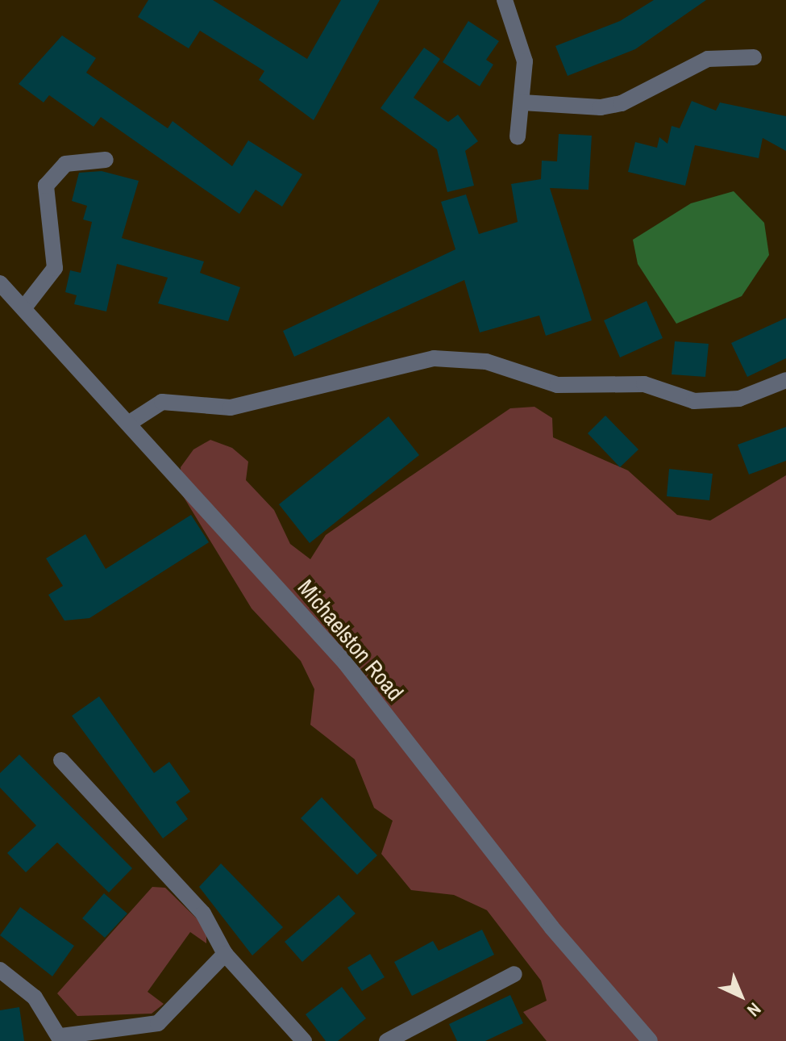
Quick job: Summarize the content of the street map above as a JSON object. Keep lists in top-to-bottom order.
{
  "streets": {
    "street": ["Michaelston Road"]
  },
  "north": "bottom right"
}
